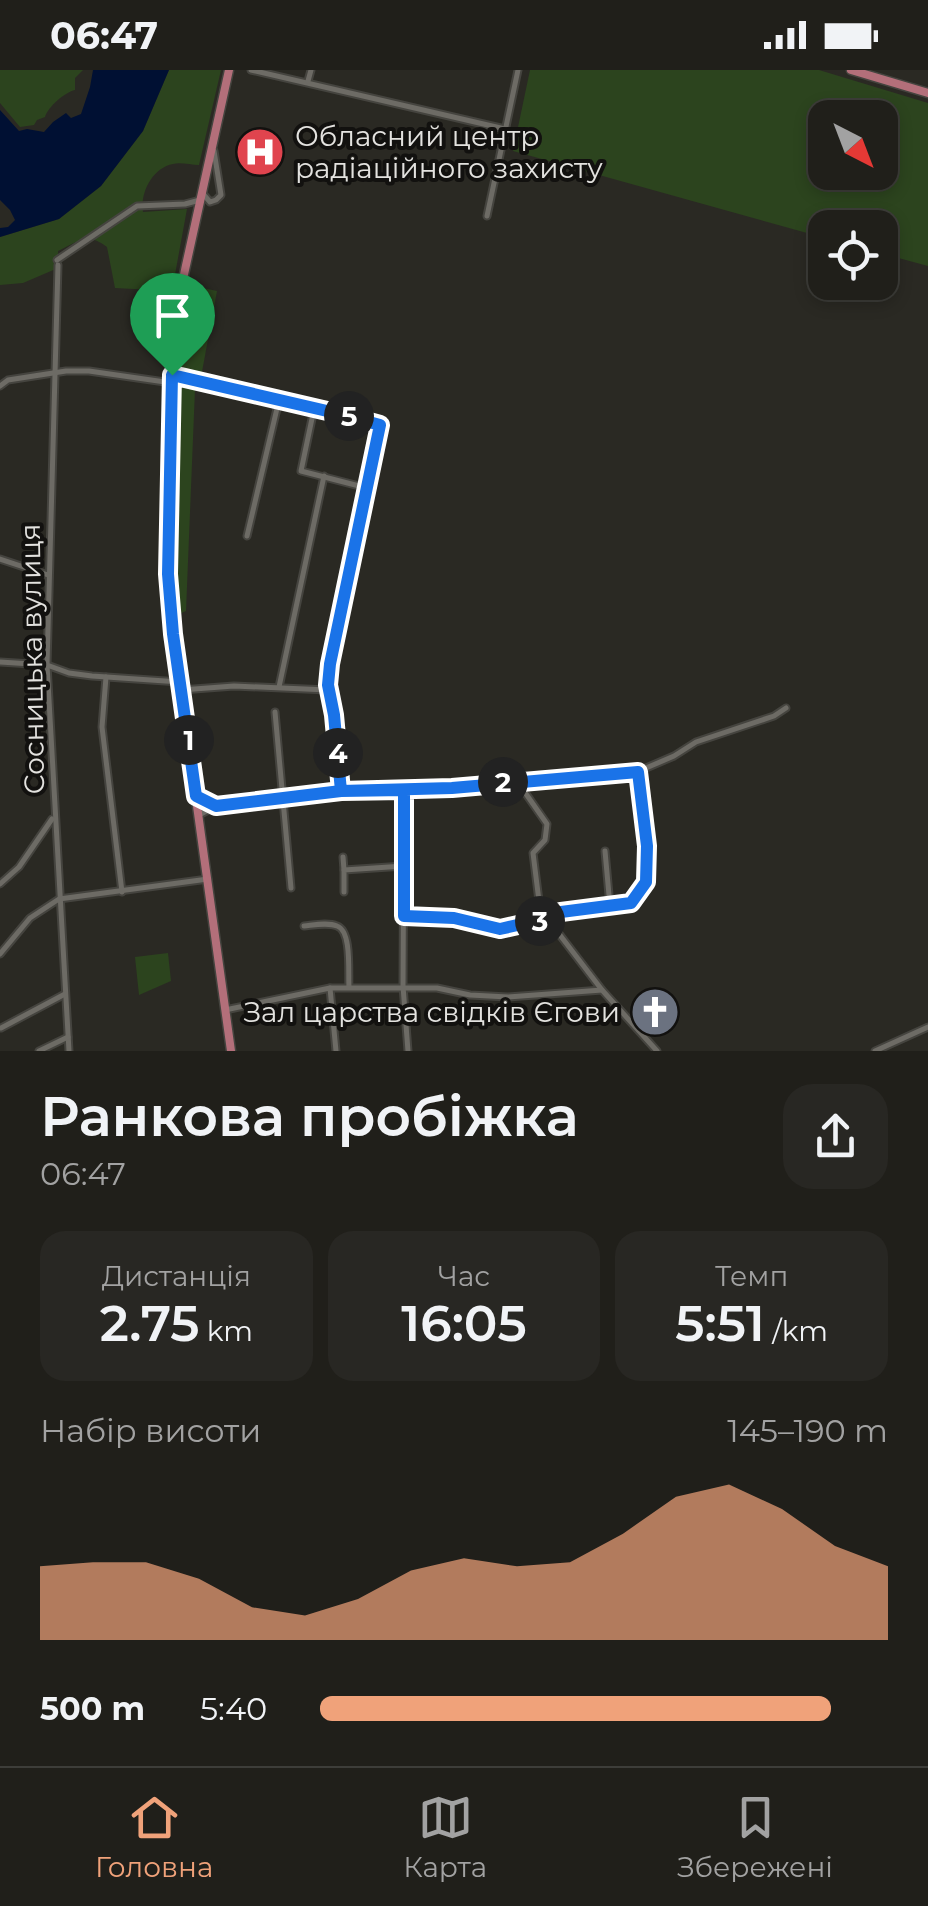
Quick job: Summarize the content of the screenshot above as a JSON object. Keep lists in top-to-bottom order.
{
  "streets": {
    "street": ["Сосницька вулиця"]
  },
  "places": {
    "hospital": ["Обласний центр радіаційного захисту"],
    "church": ["Зал царства свідків Єгови"]
  },
  "north": "bottom right",
  "page": {
    "status": "06:47",
    "pins": [
      "5",
      "1",
      "4",
      "2",
      "3"
    ],
    "heading": ["Ранкова пробіжка", "06:47"],
    "stats": [
      ["Дистанція", "2.75 km"],
      ["Час", "16:05"],
      ["Темп", "5:51 /km"]
    ],
    "chart": ["Набір висоти", "145–190 m"],
    "list": [
      {
        "name": "500 m",
        "note": "5:40"
      }
    ],
    "tabs": ["Головна", "Карта", "Збережені"]
  }
}
